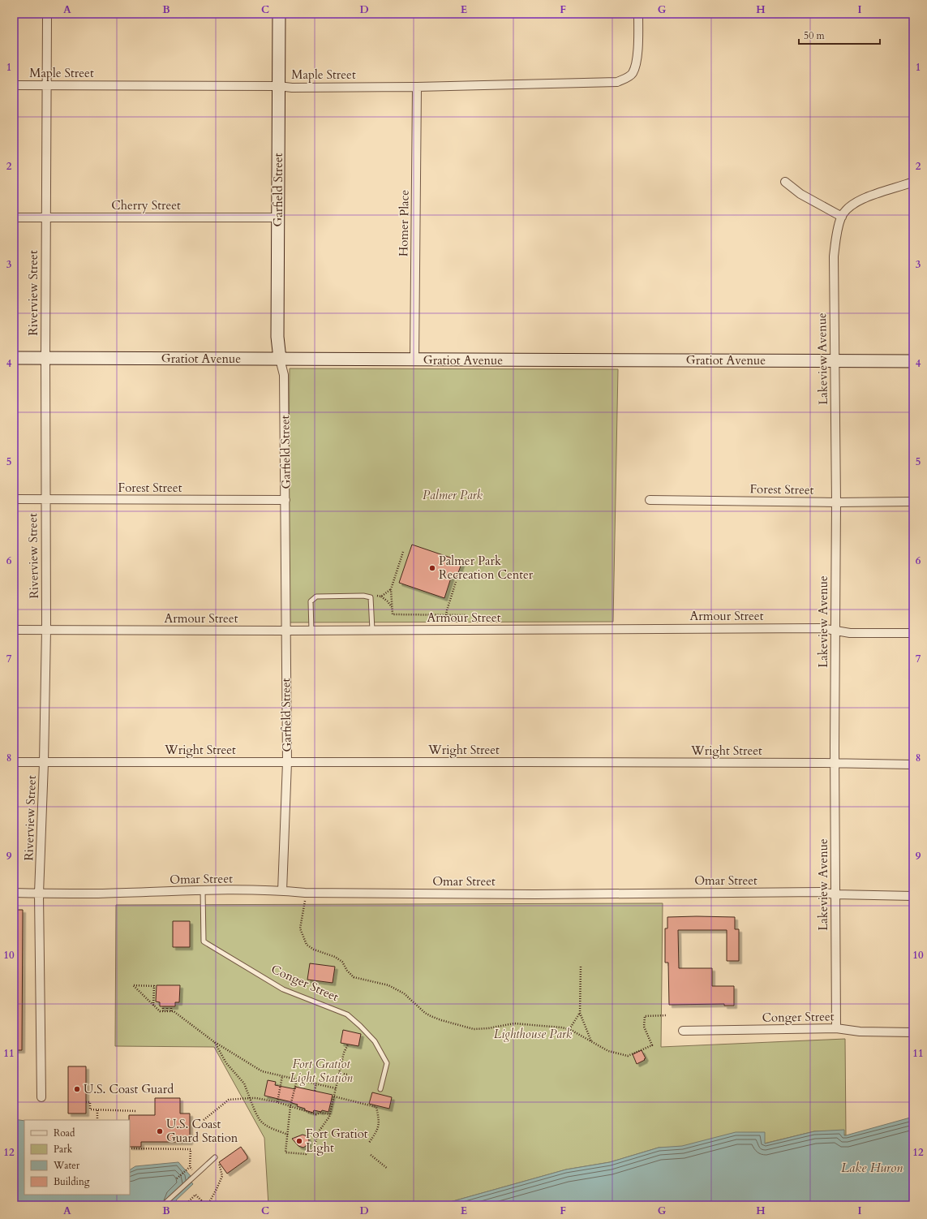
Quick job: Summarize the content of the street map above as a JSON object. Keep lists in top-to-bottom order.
{
  "streets": {
    "street": [
      "Maple Street",
      "Garfield Street",
      "Cherry Street",
      "Homer Place",
      "Riverview Street",
      "Gratiot Avenue",
      "Lakeview Avenue",
      "Forest Street",
      "Armour Street",
      "Wright Street",
      "Omar Street",
      "Conger Street"
    ]
  },
  "crossings": [
    ["Maple Street", "Garfield Street"],
    ["Maple Street", "Homer Place"],
    ["Maple Street", "Riverview Street"],
    ["Garfield Street", "Cherry Street"],
    ["Garfield Street", "Gratiot Avenue"],
    ["Garfield Street", "Forest Street"],
    ["Garfield Street", "Armour Street"],
    ["Garfield Street", "Wright Street"],
    ["Garfield Street", "Omar Street"],
    ["Cherry Street", "Riverview Street"],
    ["Homer Place", "Gratiot Avenue"],
    ["Riverview Street", "Gratiot Avenue"],
    ["Riverview Street", "Forest Street"],
    ["Riverview Street", "Armour Street"],
    ["Riverview Street", "Wright Street"],
    ["Riverview Street", "Omar Street"],
    ["Gratiot Avenue", "Lakeview Avenue"],
    ["Lakeview Avenue", "Forest Street"],
    ["Lakeview Avenue", "Armour Street"],
    ["Lakeview Avenue", "Wright Street"],
    ["Lakeview Avenue", "Omar Street"],
    ["Lakeview Avenue", "Conger Street"],
    ["Omar Street", "Conger Street"]
  ],
  "water": ["Lake Huron"],
  "parks": ["Palmer Park", "Lighthouse Park", "Fort Gratiot Light Station"],
  "places": [
    "Palmer Park Recreation Center",
    "U.S. Coast Guard",
    "U.S. Coast Guard Station",
    "Fort Gratiot Light"
  ],
  "legend": [
    "Road",
    "Park",
    "Water",
    "Building"
  ],
  "scale_bar": "50 m",
  "grid": {
    "columns": [
      "A",
      "B",
      "C",
      "D",
      "E",
      "F",
      "G",
      "H",
      "I"
    ],
    "rows": [
      "1",
      "2",
      "3",
      "4",
      "5",
      "6",
      "7",
      "8",
      "9",
      "10",
      "11",
      "12"
    ]
  }
}
